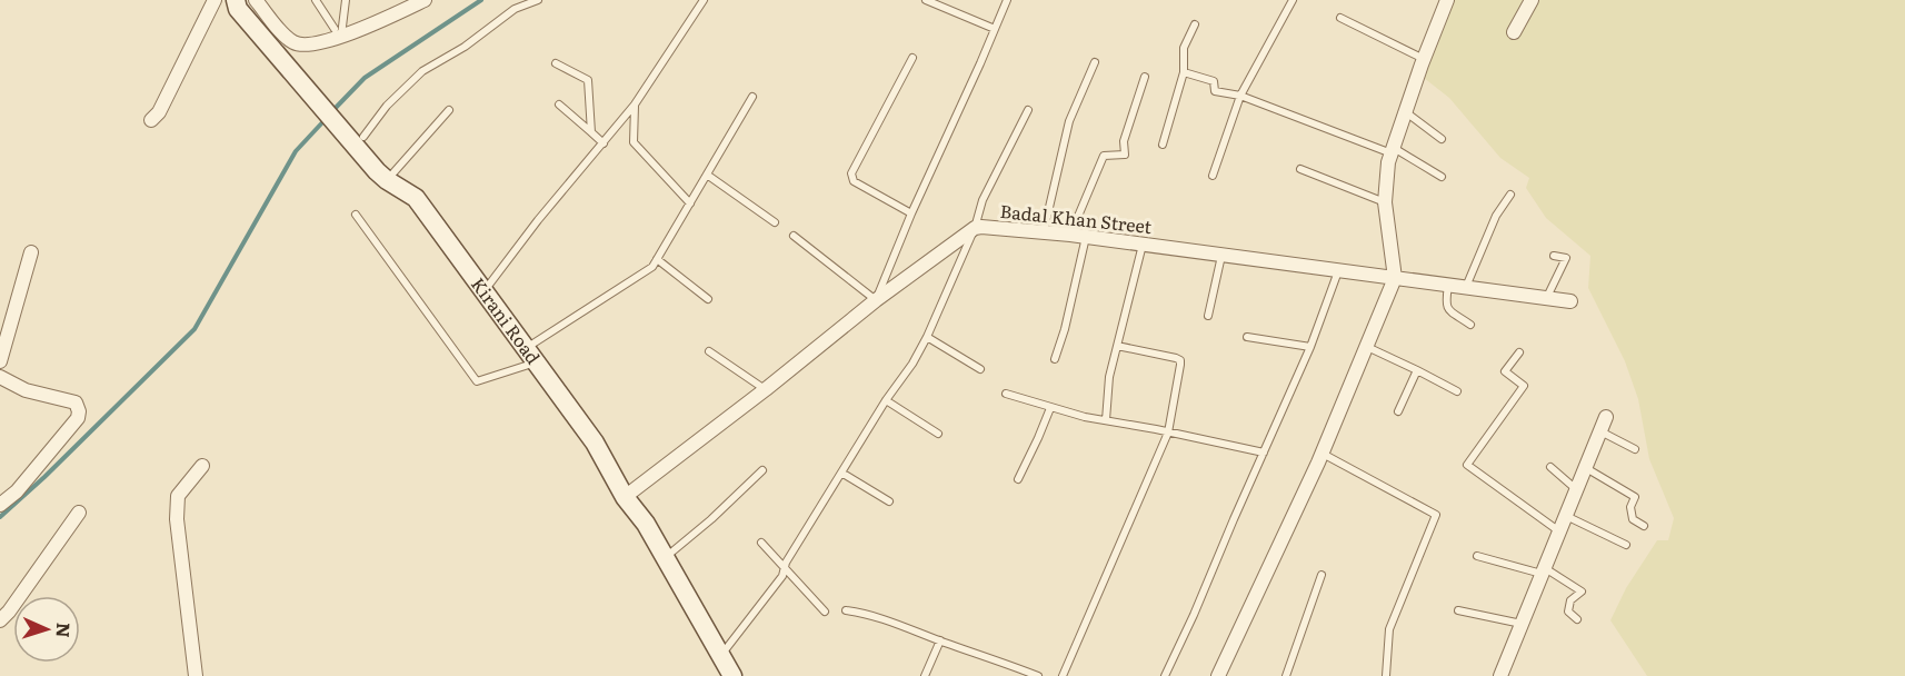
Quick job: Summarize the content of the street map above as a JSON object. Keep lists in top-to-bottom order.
{
  "streets": {
    "main road": ["Kirani Road"],
    "street": ["Badal Khan Street"]
  },
  "crossings": [
    ["Badal Khan Street", "Kirani Road"]
  ],
  "north": "right"
}
